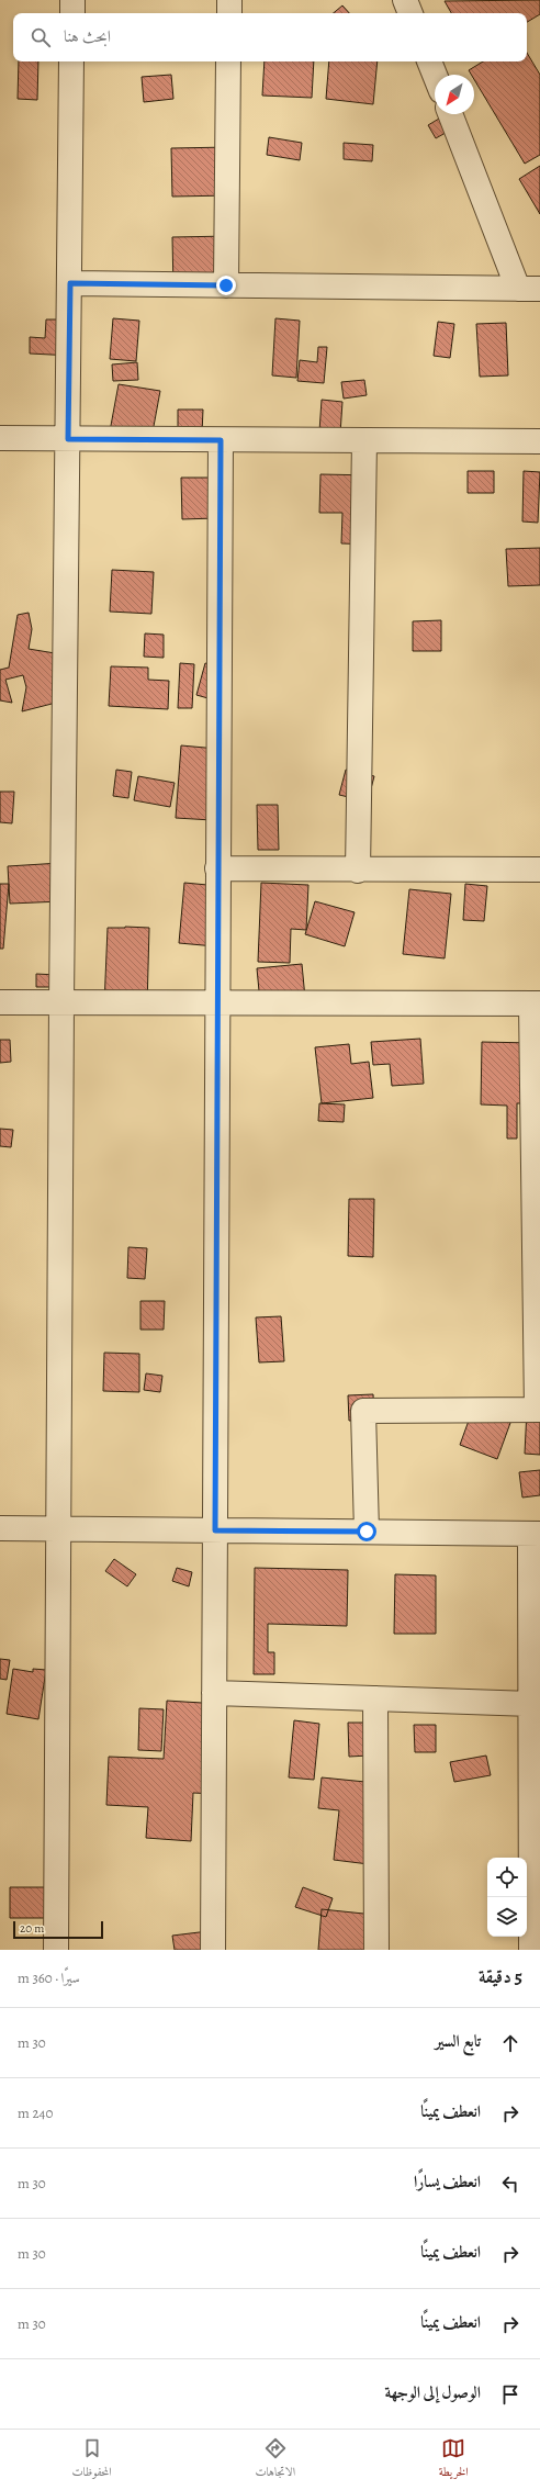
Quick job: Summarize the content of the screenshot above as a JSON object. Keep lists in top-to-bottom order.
{
  "scale_bar": "20 m",
  "north": "bottom left",
  "page": {
    "search": "ابحث هنا",
    "scale": "20 m",
    "heading": ["5 دقيقة", "سيرًا · 360 m"],
    "list": [
      ["تابع السير", "30 m"],
      ["انعطف يمينًا", "240 m"],
      ["انعطف يسارًا", "30 m"],
      ["انعطف يمينًا", "30 m"],
      ["انعطف يمينًا", "30 m"],
      "الوصول إلى الوجهة"
    ],
    "nav": ["الخريطة", "الاتجاهات", "المحفوظات"]
  }
}
